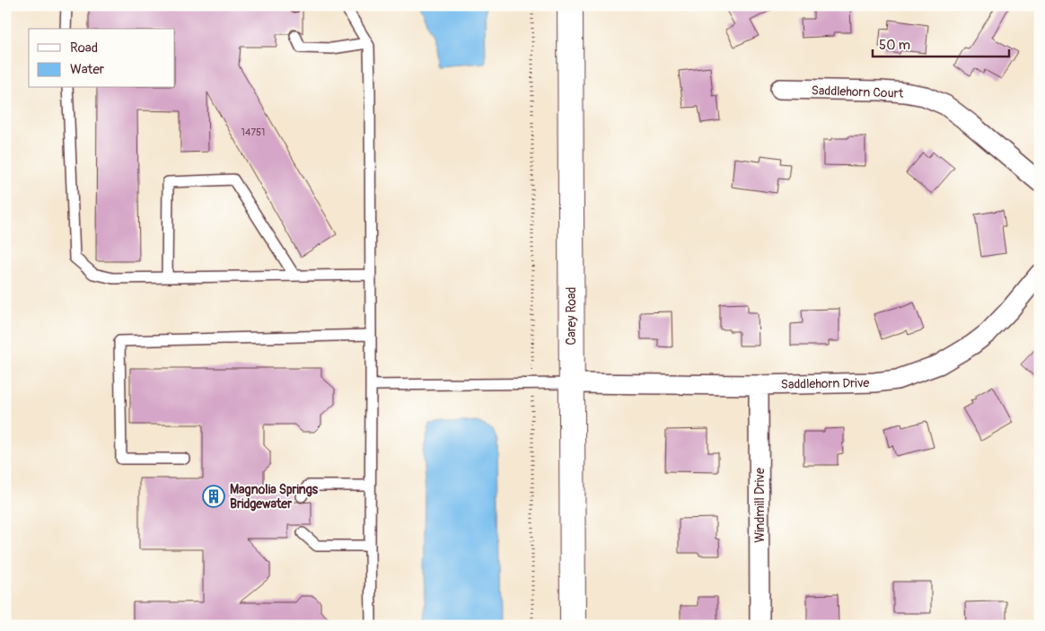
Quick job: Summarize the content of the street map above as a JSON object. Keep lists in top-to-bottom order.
{
  "streets": {
    "street": [
      "Saddlehorn Court",
      "Carey Road",
      "Saddlehorn Drive",
      "Windmill Drive"
    ]
  },
  "crossings": [
    ["Carey Road", "Saddlehorn Drive"],
    ["Saddlehorn Drive", "Windmill Drive"]
  ],
  "places": {
    "building": ["Magnolia Springs Bridgewater"]
  },
  "house_numbers": ["14751"],
  "legend": ["Road", "Water"],
  "scale_bar": "50 m"
}
